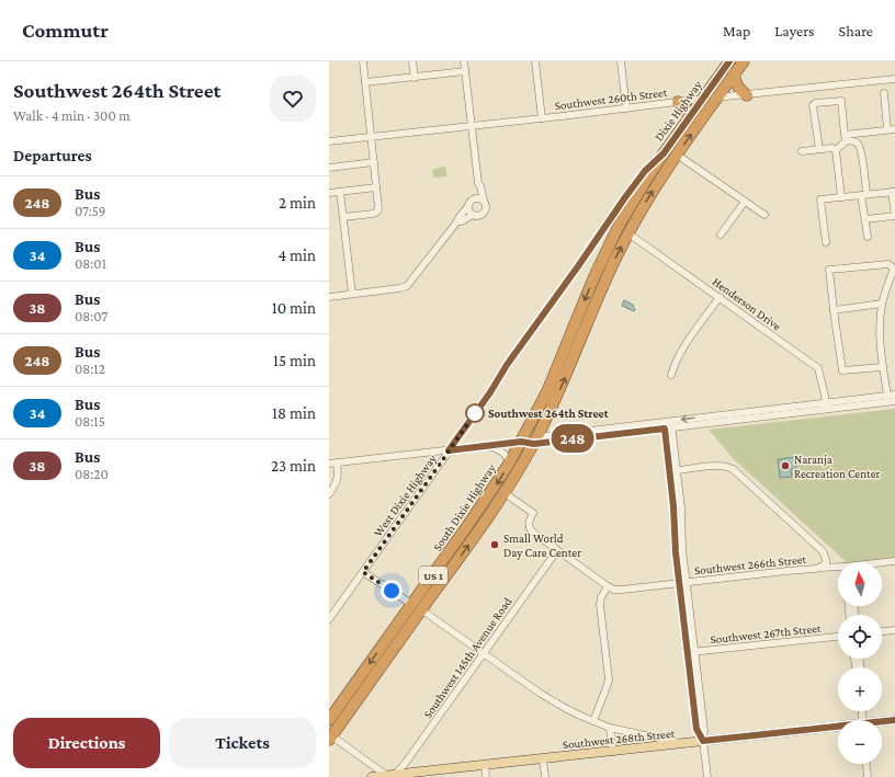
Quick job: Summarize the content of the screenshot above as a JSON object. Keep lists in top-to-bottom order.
{
  "streets": {
    "highway": ["Dixie Highway", "South Dixie Highway", "US 1"],
    "main road": ["Southwest 268th Street"],
    "street": [
      "Southwest 260th Street",
      "Henderson Drive",
      "West Dixie Highway",
      "Southwest 266th Street",
      "Southwest 267th Street",
      "Southwest 145th Avenue Road"
    ]
  },
  "crossings": [
    ["Southwest 260th Street", "Dixie Highway"],
    ["Dixie Highway", "Henderson Drive"],
    ["Dixie Highway", "West Dixie Highway"],
    ["Dixie Highway", "South Dixie Highway"],
    ["Henderson Drive", "South Dixie Highway"],
    ["West Dixie Highway", "South Dixie Highway"],
    ["South Dixie Highway", "Southwest 266th Street"],
    ["Southwest 266th Street", "Southwest 145th Avenue Road"],
    ["Southwest 145th Avenue Road", "Southwest 268th Street"]
  ],
  "places": ["Southwest 264th Street", "Naranja Recreation Center", "Small World Day Care Center"],
  "lines": ["bus line 248"],
  "north": "top",
  "page": {
    "header": "Commutr",
    "nav": ["Map", "Layers", "Share"],
    "heading": [
      ["Southwest 264th Street", "Walk · 4 min · 300 m"],
      "Departures"
    ],
    "on_map": "248",
    "list": [
      {
        "mark": "248",
        "name": "Bus",
        "note": "07:59",
        "value": "2 min"
      },
      {
        "mark": "34",
        "name": "Bus",
        "note": "08:01",
        "value": "4 min"
      },
      {
        "mark": "38",
        "name": "Bus",
        "note": "08:07",
        "value": "10 min"
      },
      {
        "mark": "248",
        "name": "Bus",
        "note": "08:12",
        "value": "15 min"
      },
      {
        "mark": "34",
        "name": "Bus",
        "note": "08:15",
        "value": "18 min"
      },
      {
        "mark": "38",
        "name": "Bus",
        "note": "08:20",
        "value": "23 min"
      }
    ],
    "map_buttons": ["+", "−"],
    "buttons": ["Directions", "Tickets"]
  }
}
